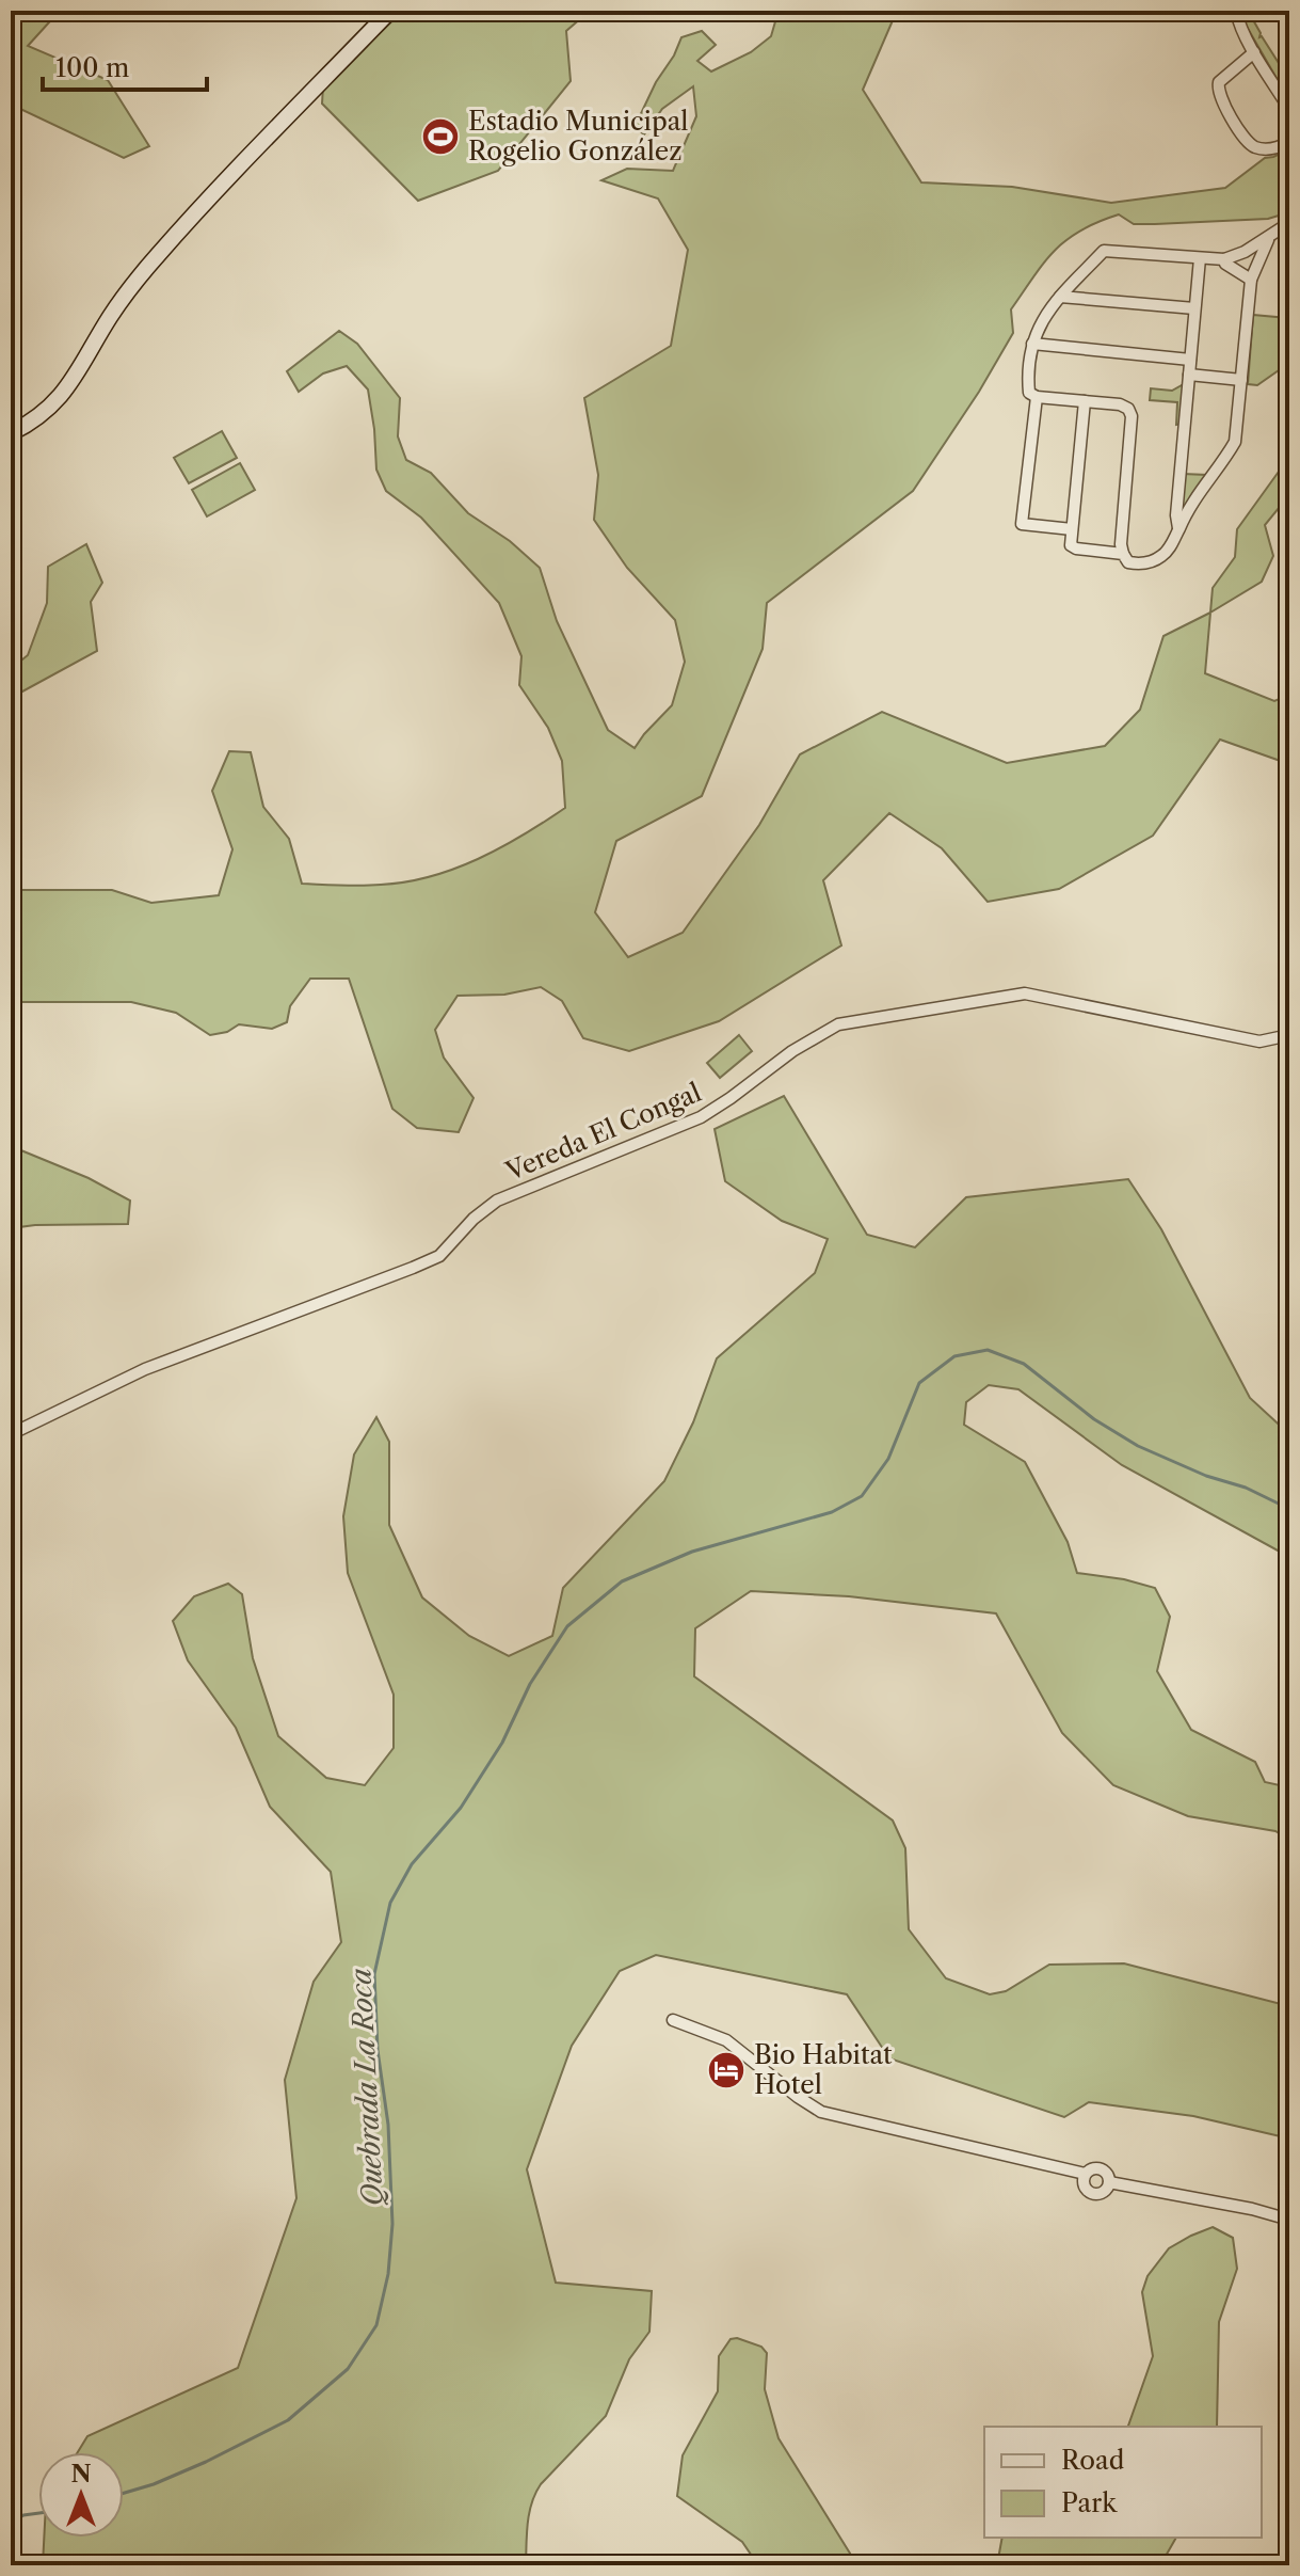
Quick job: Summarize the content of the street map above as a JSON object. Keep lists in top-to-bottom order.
{
  "streets": {
    "street": ["Vereda El Congal"]
  },
  "water": ["Quebrada La Roca"],
  "places": {
    "sports": ["Estadio Municipal Rogelio González"],
    "hotel": ["Bio Habitat Hotel"]
  },
  "legend": ["Road", "Park"],
  "scale_bar": "100 m",
  "north": "top"
}
